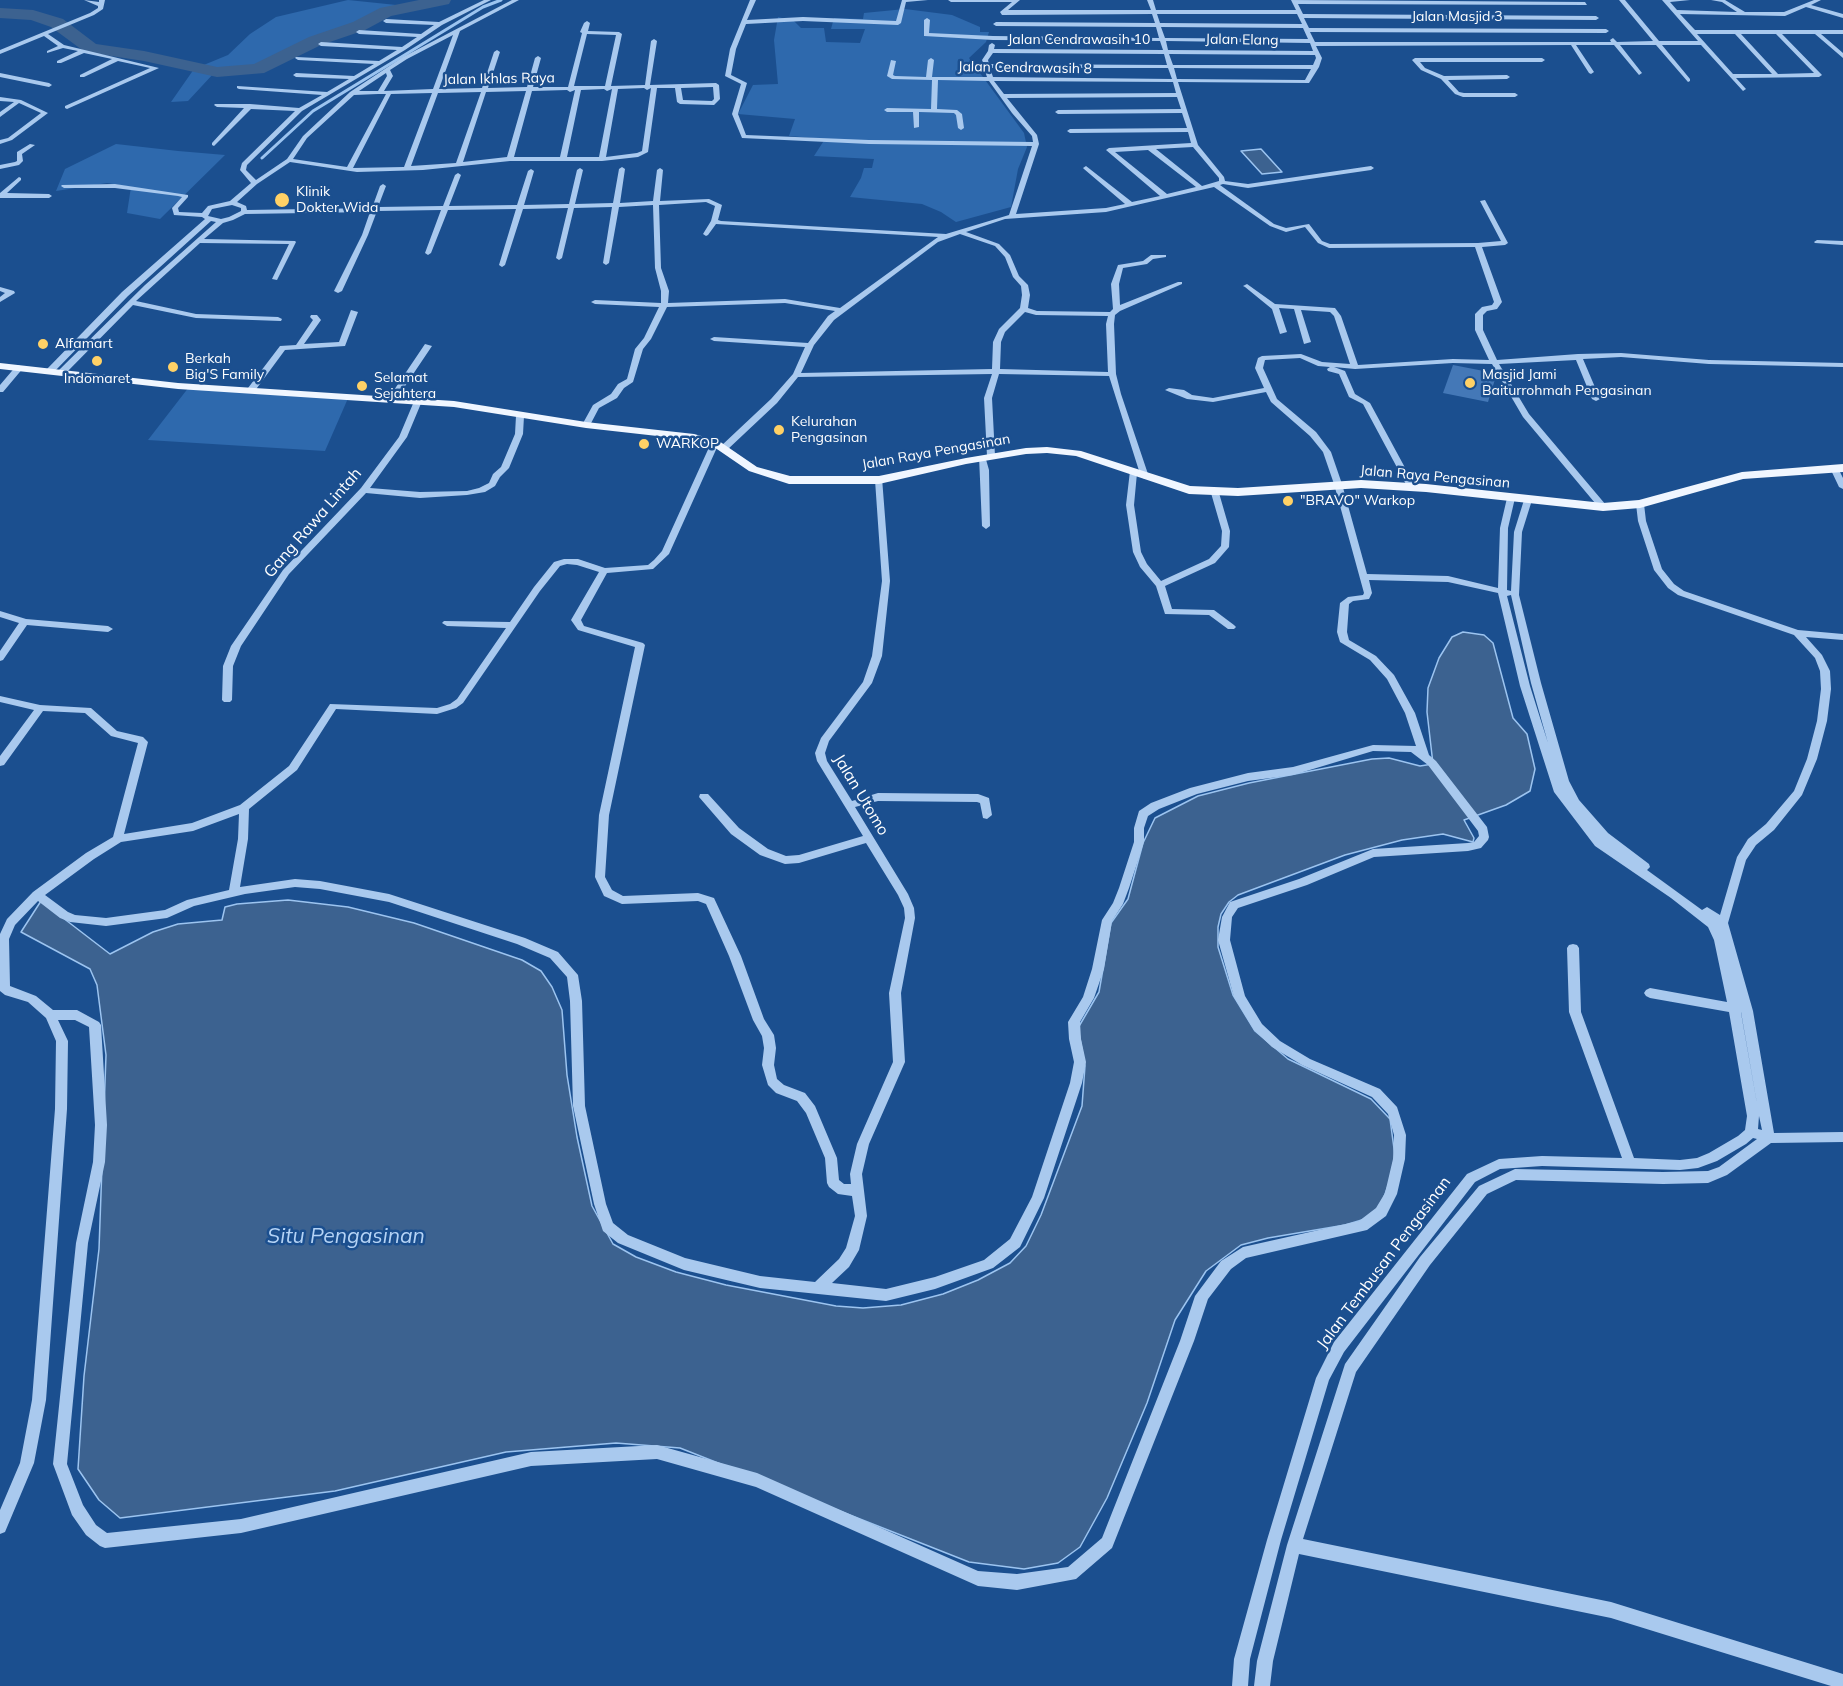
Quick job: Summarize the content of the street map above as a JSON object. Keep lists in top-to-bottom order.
{
  "streets": {
    "main road": ["Jalan Raya Pengasinan"],
    "street": [
      "Jalan Masjid 3",
      "Jalan Cendrawasih 10",
      "Jalan Elang",
      "Jalan Cendrawasih 8",
      "Jalan Ikhlas Raya",
      "Gang Rawa Lintah",
      "Jalan Utomo",
      "Jalan Tembusan Pengasinan"
    ]
  },
  "crossings": [
    ["Jalan Cendrawasih 10", "Jalan Elang"],
    ["Jalan Raya Pengasinan", "Gang Rawa Lintah"],
    ["Jalan Raya Pengasinan", "Jalan Utomo"]
  ],
  "water": ["Situ Pengasinan"],
  "places": [
    "Klinik Dokter Wida",
    "Alfamart",
    "Indomaret",
    "Berkah Big'S Family",
    "Masjid Jami Baiturrohmah Pengasinan",
    "Selamat Sejahtera",
    "Kelurahan Pengasinan",
    "WARKOP",
    "\"BRAVO\" Warkop"
  ]
}
